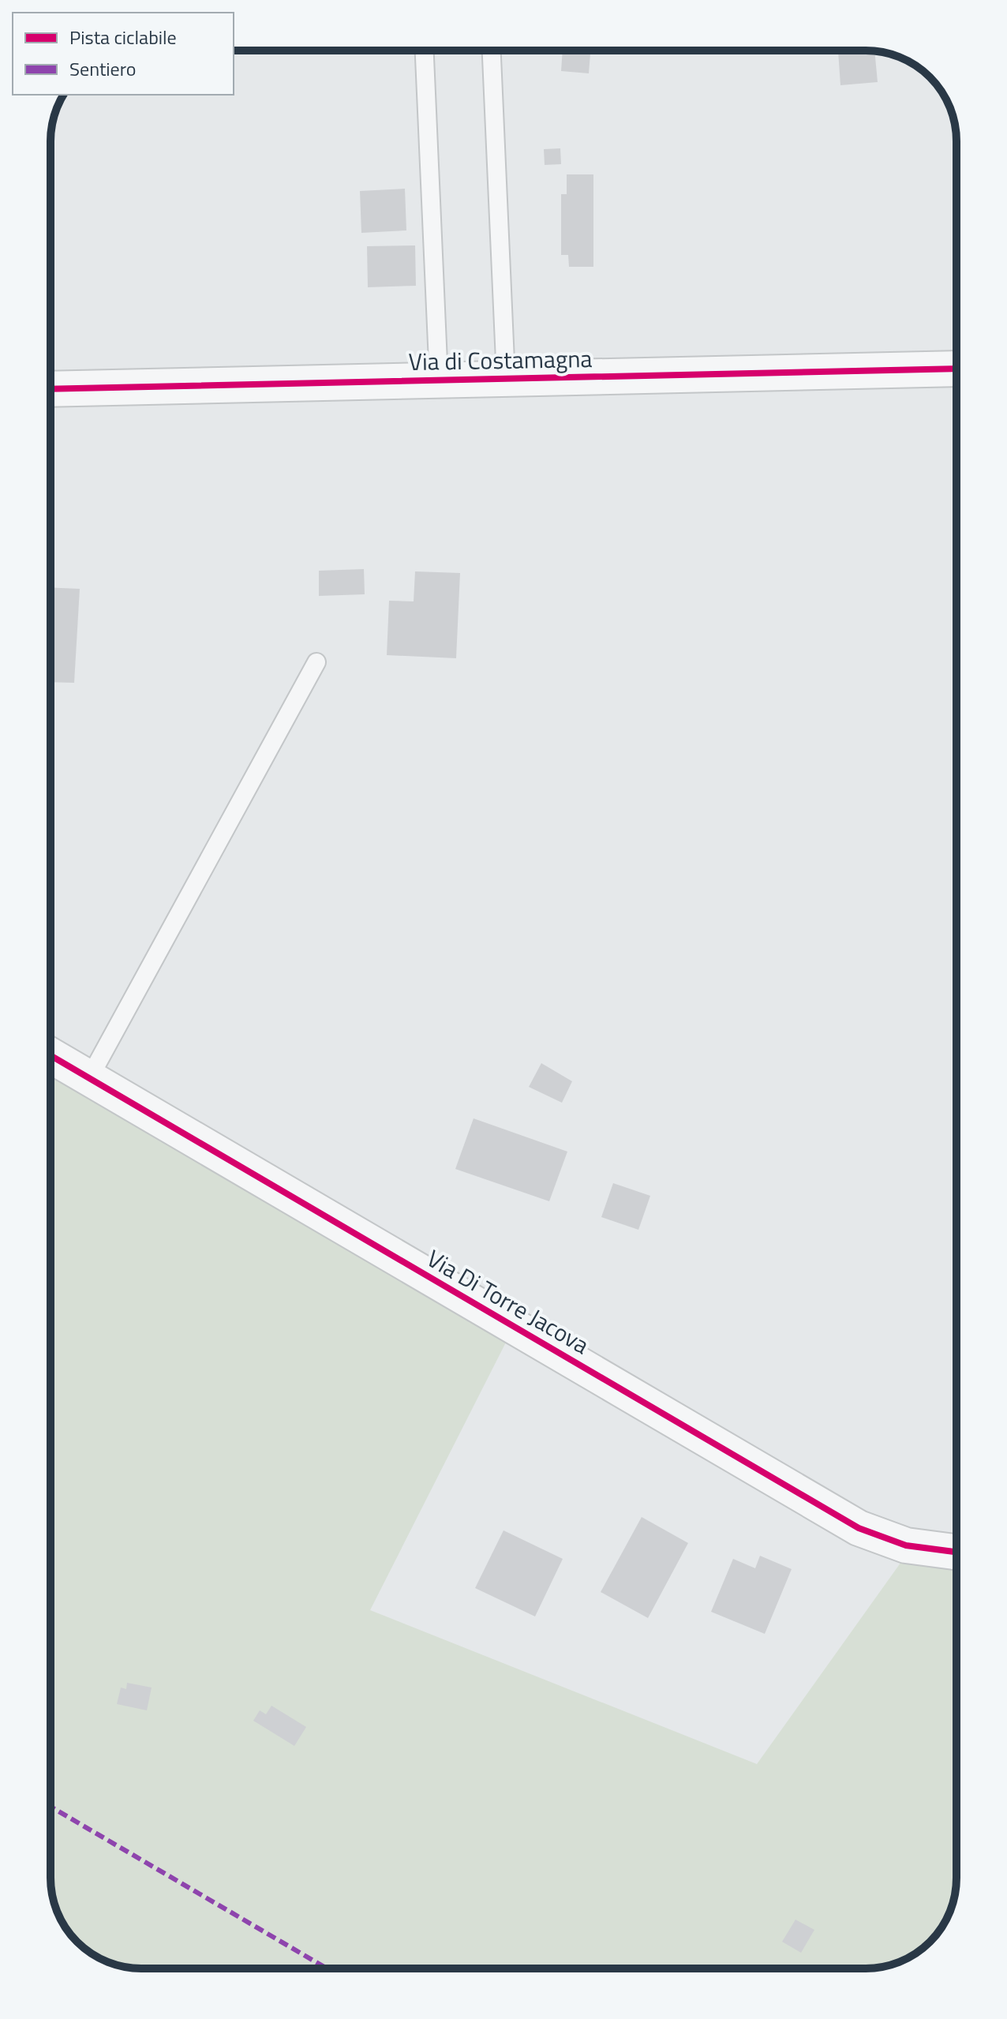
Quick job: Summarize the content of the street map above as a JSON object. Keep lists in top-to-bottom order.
{
  "streets": {
    "street": ["Via di Costamagna", "Via Di Torre Jacova"]
  },
  "legend": ["Pista ciclabile", "Sentiero"]
}
